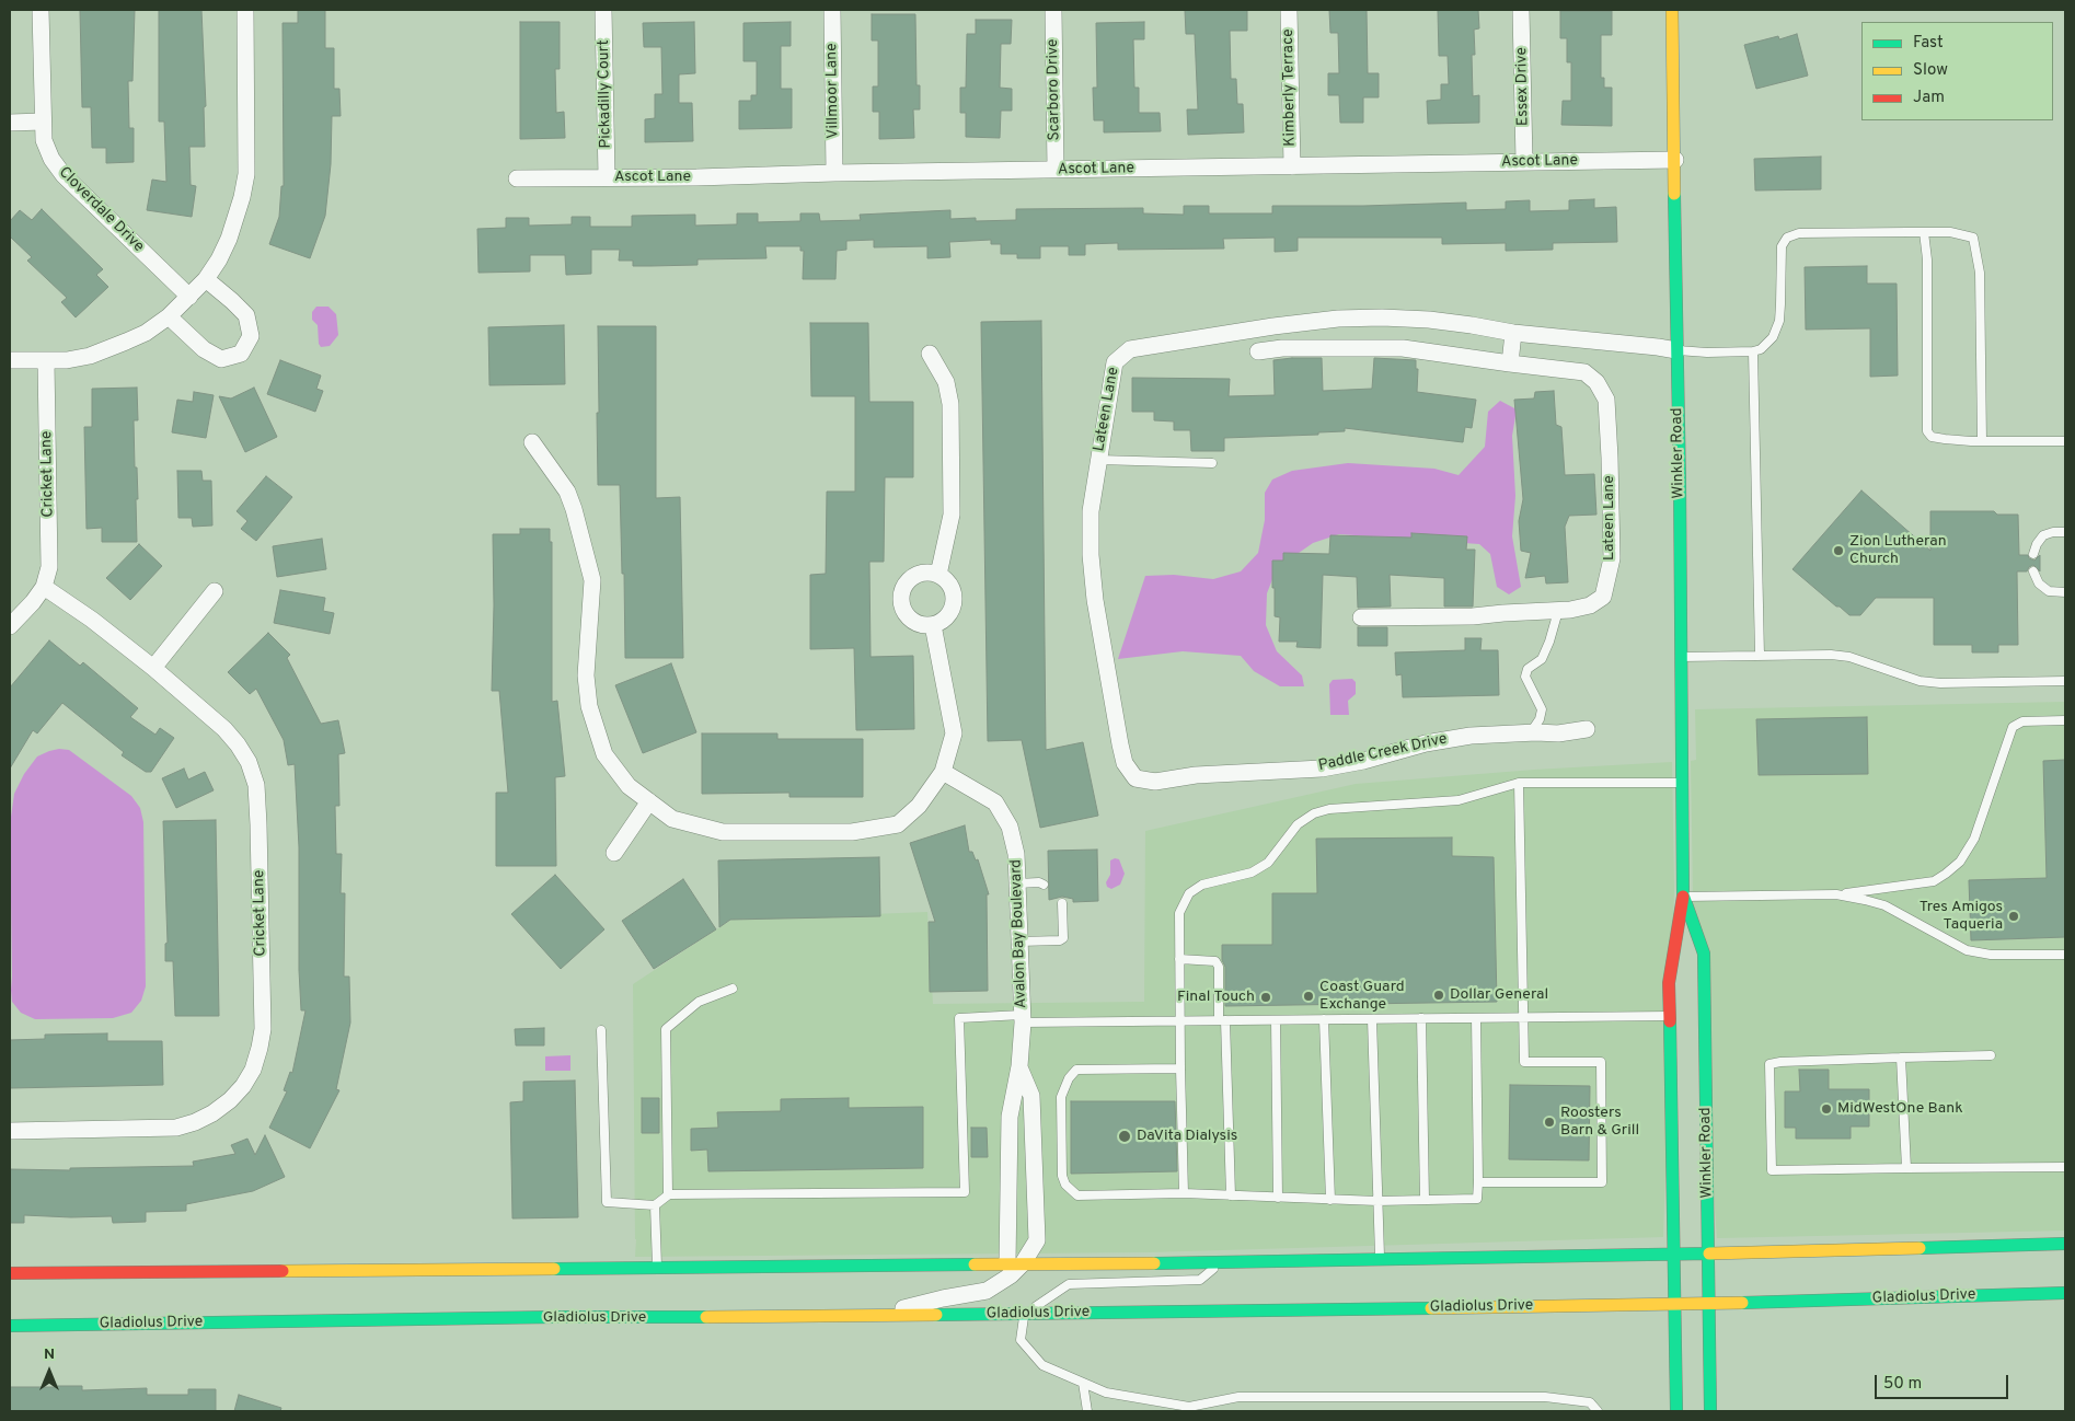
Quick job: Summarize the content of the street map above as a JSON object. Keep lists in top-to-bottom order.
{
  "streets": {
    "main road": ["Winkler Road", "Gladiolus Drive"],
    "street": [
      "Essex Drive",
      "Kimberly Terrace",
      "Scarboro Drive",
      "Villmoor Lane",
      "Pickadilly Court",
      "Ascot Lane",
      "Cloverdale Drive",
      "Lateen Lane",
      "Cricket Lane",
      "Paddle Creek Drive",
      "Avalon Bay Boulevard"
    ]
  },
  "crossings": [
    ["Essex Drive", "Ascot Lane"],
    ["Kimberly Terrace", "Ascot Lane"],
    ["Scarboro Drive", "Ascot Lane"],
    ["Villmoor Lane", "Ascot Lane"],
    ["Pickadilly Court", "Ascot Lane"],
    ["Ascot Lane", "Winkler Road"],
    ["Lateen Lane", "Winkler Road"],
    ["Lateen Lane", "Paddle Creek Drive"],
    ["Winkler Road", "Gladiolus Drive"],
    ["Avalon Bay Boulevard", "Gladiolus Drive"]
  ],
  "places": [
    "Zion Lutheran Church",
    "Tres Amigos Taqueria",
    "Dollar General",
    "Coast Guard Exchange",
    "Final Touch",
    "MidWestOne Bank",
    "Roosters Barn & Grill",
    "DaVita Dialysis"
  ],
  "legend": ["Fast", "Slow", "Jam"],
  "scale_bar": "50 m",
  "north": "top"
}
